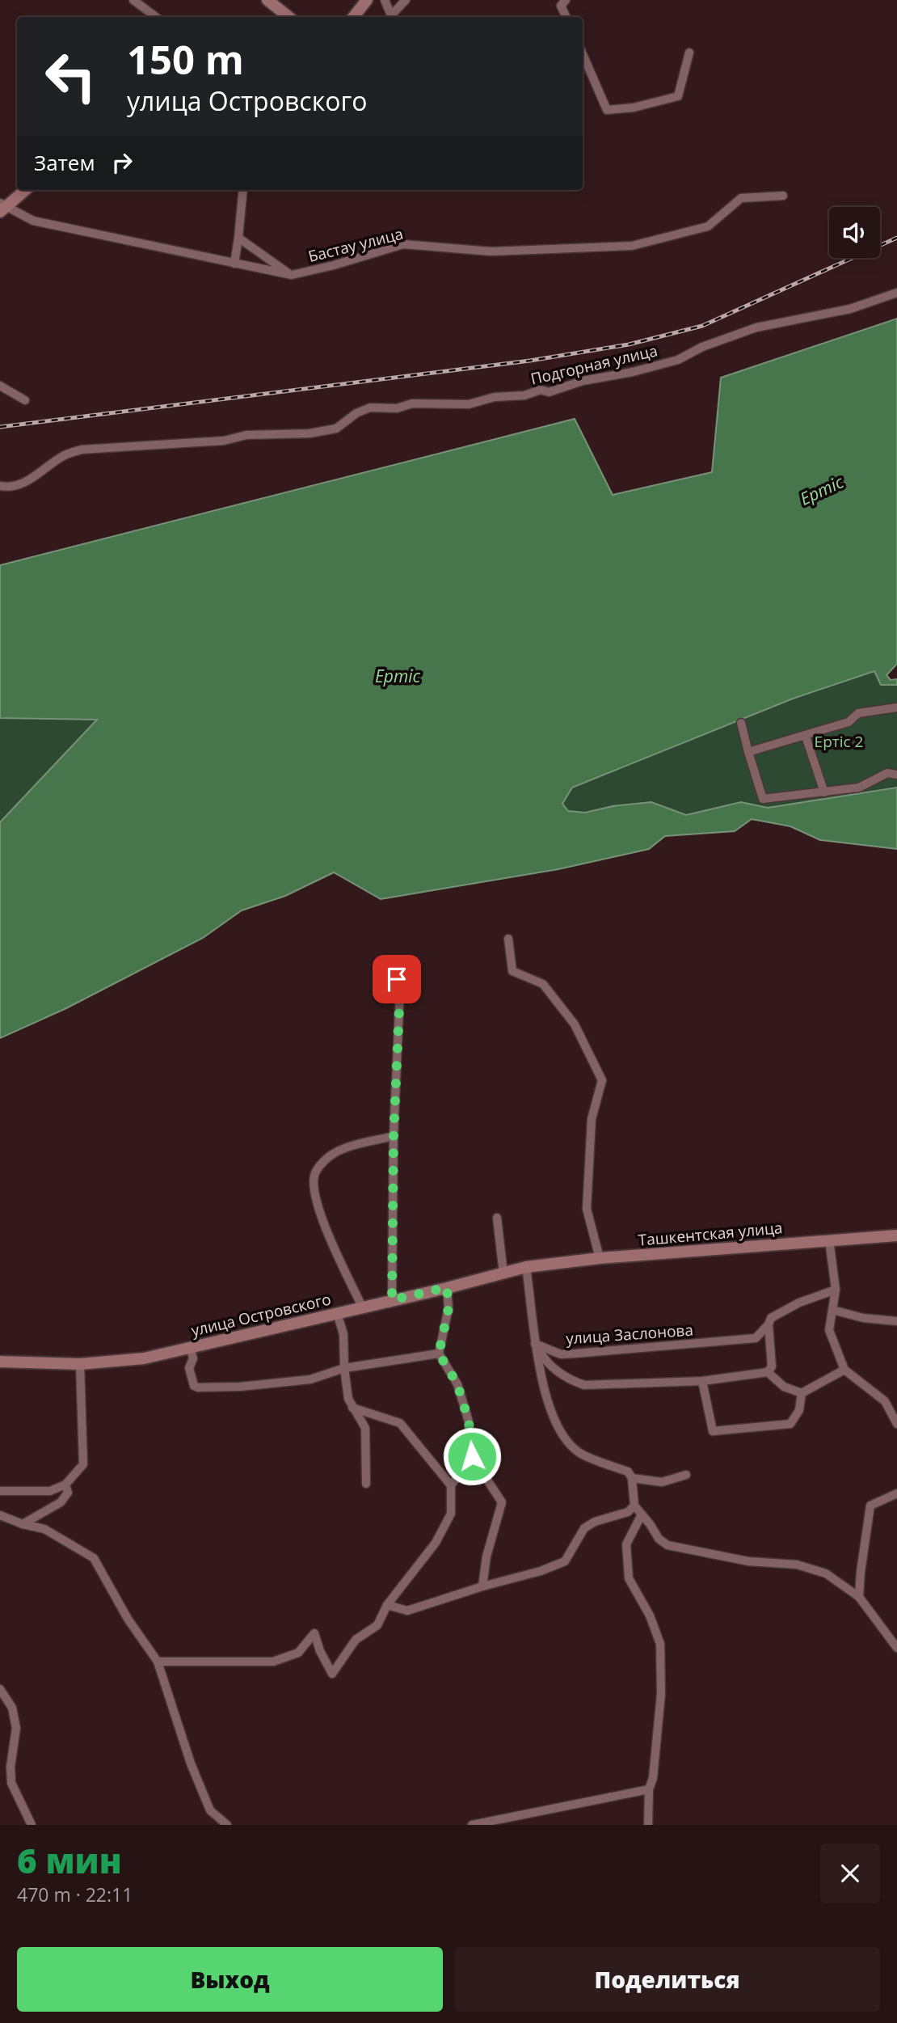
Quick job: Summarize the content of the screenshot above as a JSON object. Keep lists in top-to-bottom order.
{
  "streets": {
    "main road": ["Ташкентская улица", "улица Островского"],
    "street": ["Бастау улица", "Подгорная улица", "улица Заслонова"]
  },
  "crossings": [
    ["Ташкентская улица", "улица Островского"]
  ],
  "water": ["Ертіс"],
  "parks": ["Ертіс 2"],
  "page": {
    "turn": ["150 m", "улица Островского"],
    "then": "Затем",
    "heading": ["6 мин", "470 m · 22:11"],
    "buttons": ["Выход", "Поделиться"]
  }
}
